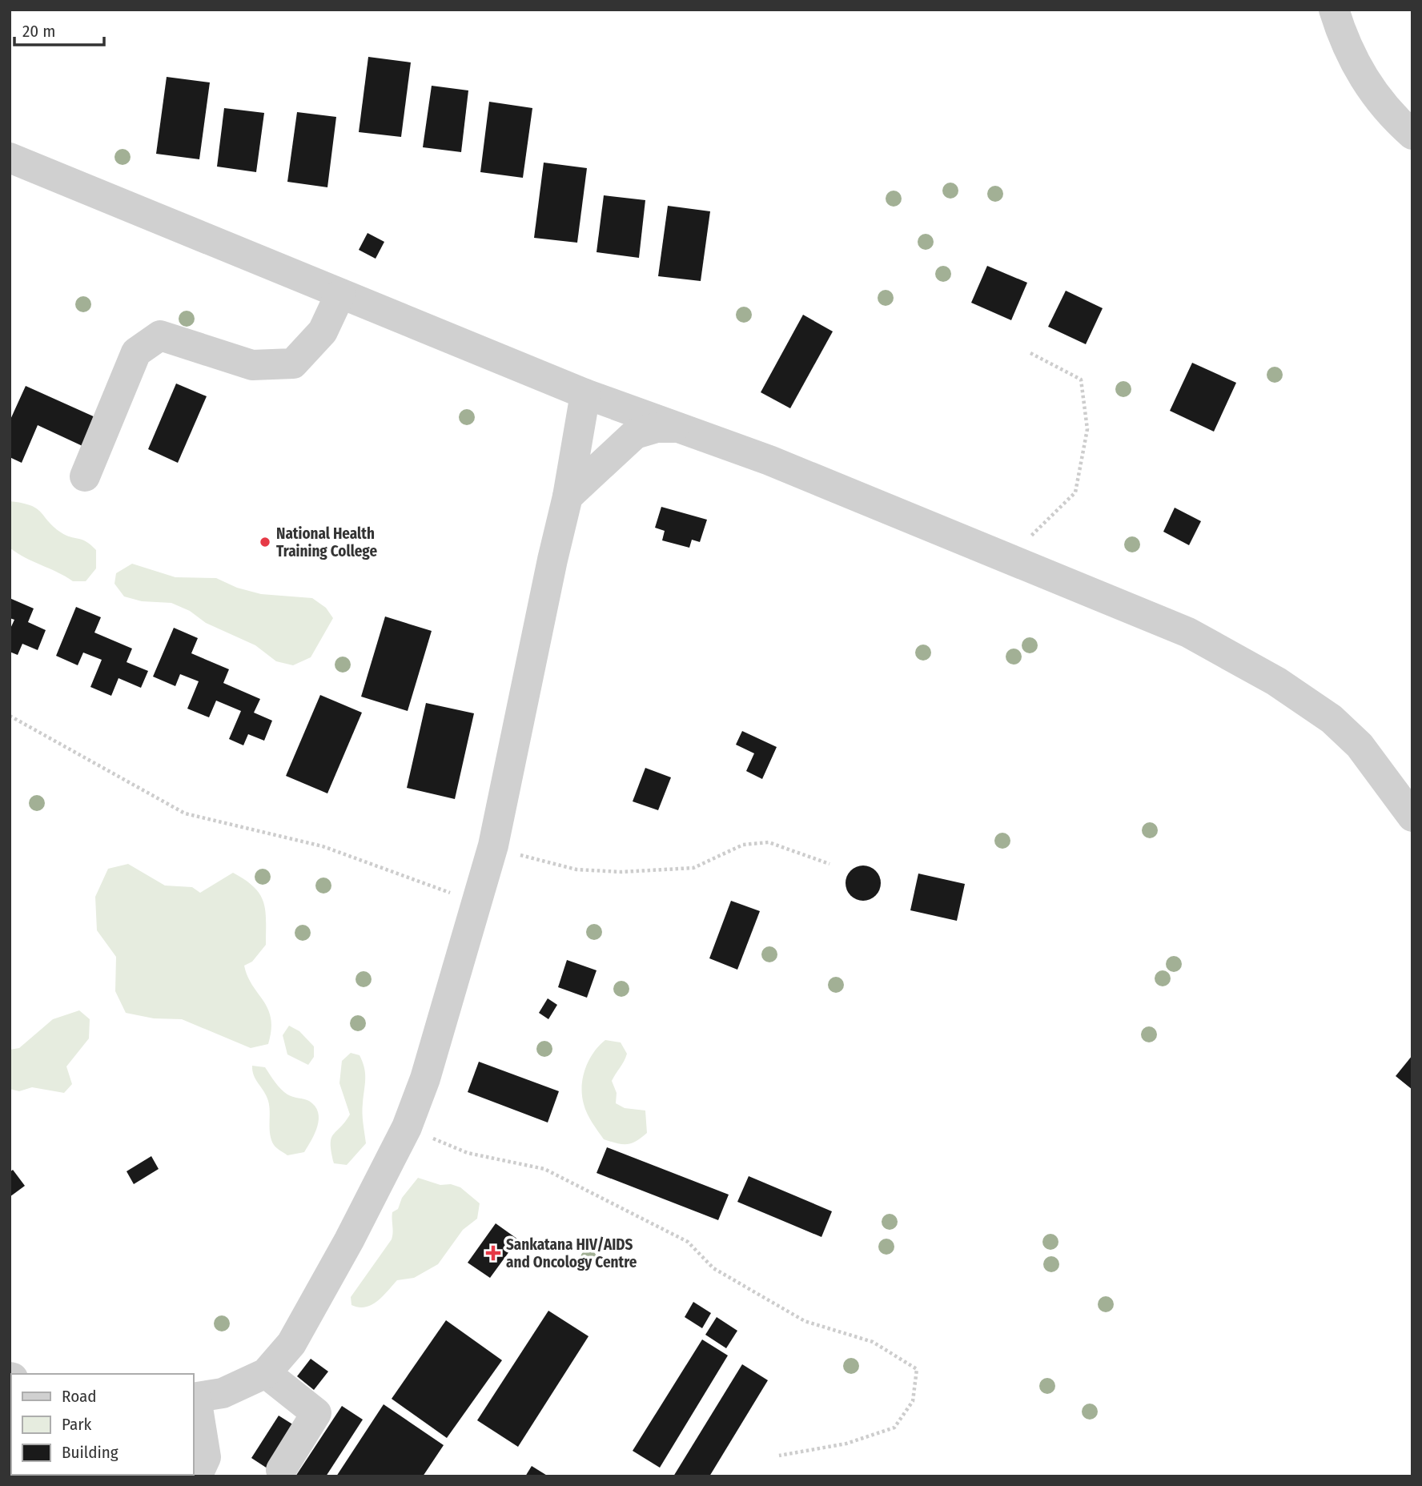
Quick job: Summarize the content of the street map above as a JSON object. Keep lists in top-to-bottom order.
{
  "places": {
    "other": ["National Health Training College"],
    "health": ["Sankatana HIV/AIDS and Oncology Centre"]
  },
  "legend": ["Road", "Park", "Building"],
  "scale_bar": "20 m"
}
